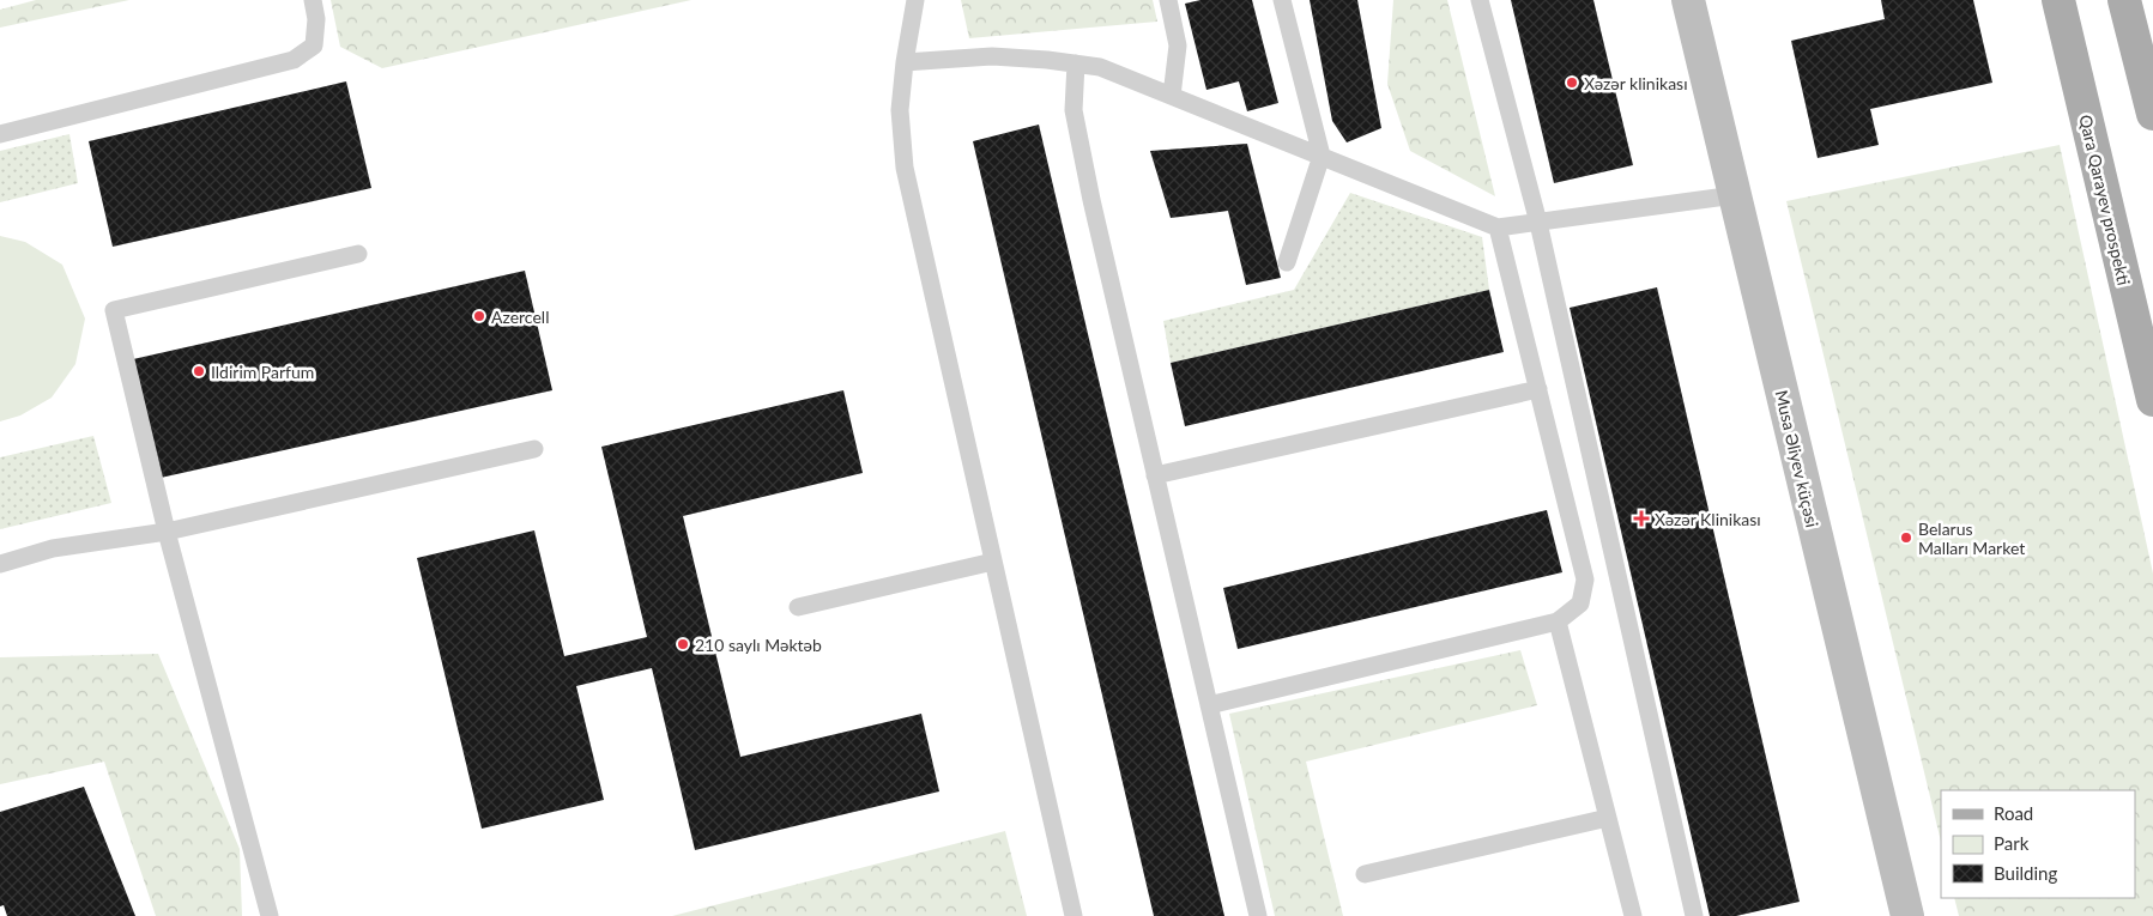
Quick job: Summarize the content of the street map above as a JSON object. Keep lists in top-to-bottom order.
{
  "streets": {
    "main road": ["Qara Qarayev prospekti"],
    "street": ["Musa Əliyev küçəsi"]
  },
  "places": {
    "other": [
      "Xəzər klinikası",
      "Azercell",
      "Ildirim Parfum",
      "Belarus Malları Market",
      "210 saylı Məktəb"
    ],
    "health": ["Xəzər Klinikası"]
  },
  "legend": ["Road", "Park", "Building"]
}
